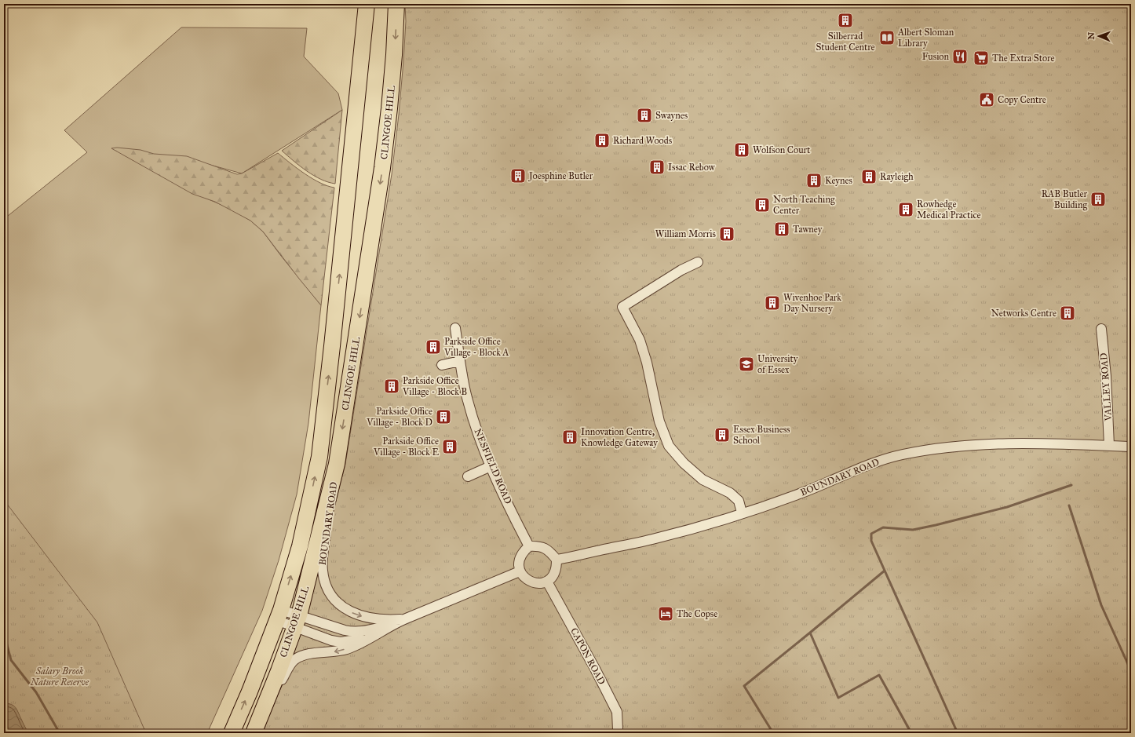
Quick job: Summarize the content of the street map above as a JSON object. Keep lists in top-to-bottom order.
{
  "streets": {
    "main road": ["CLINGOE HILL"],
    "street": [
      "VALLEY ROAD",
      "NESFIELD ROAD",
      "BOUNDARY ROAD",
      "CAPON ROAD"
    ]
  },
  "crossings": [
    ["CLINGOE HILL", "BOUNDARY ROAD"],
    ["VALLEY ROAD", "BOUNDARY ROAD"],
    ["NESFIELD ROAD", "BOUNDARY ROAD"],
    ["NESFIELD ROAD", "CAPON ROAD"],
    ["BOUNDARY ROAD", "CAPON ROAD"]
  ],
  "parks": ["Salary Brook Nature Reserve"],
  "places": {
    "building": [
      "Silberrad Student Centre",
      "Swaynes",
      "Richard Woods",
      "Wolfson Court",
      "Issac Rebow",
      "Joesphine Butler",
      "Rayleigh",
      "Keynes",
      "RAB Butler Building",
      "North Teaching Center",
      "Rowhedge Medical Practice",
      "Tawney",
      "William Morris",
      "Wivenhoe Park Day Nursery",
      "Networks Centre",
      "Parkside Office Village - Block A",
      "Parkside Office Village - Block B",
      "Parkside Office Village - Block D",
      "Essex Business School",
      "Innovation Centre, Knowledge Gateway",
      "Parkside Office Village - Block E"
    ],
    "library": ["Albert Sloman Library"],
    "restaurant": ["Fusion"],
    "supermarket": ["The Extra Store"],
    "public building": ["Copy Centre"],
    "school or university": ["University of Essex"],
    "hotel": ["The Copse"]
  },
  "north": "left"
}
